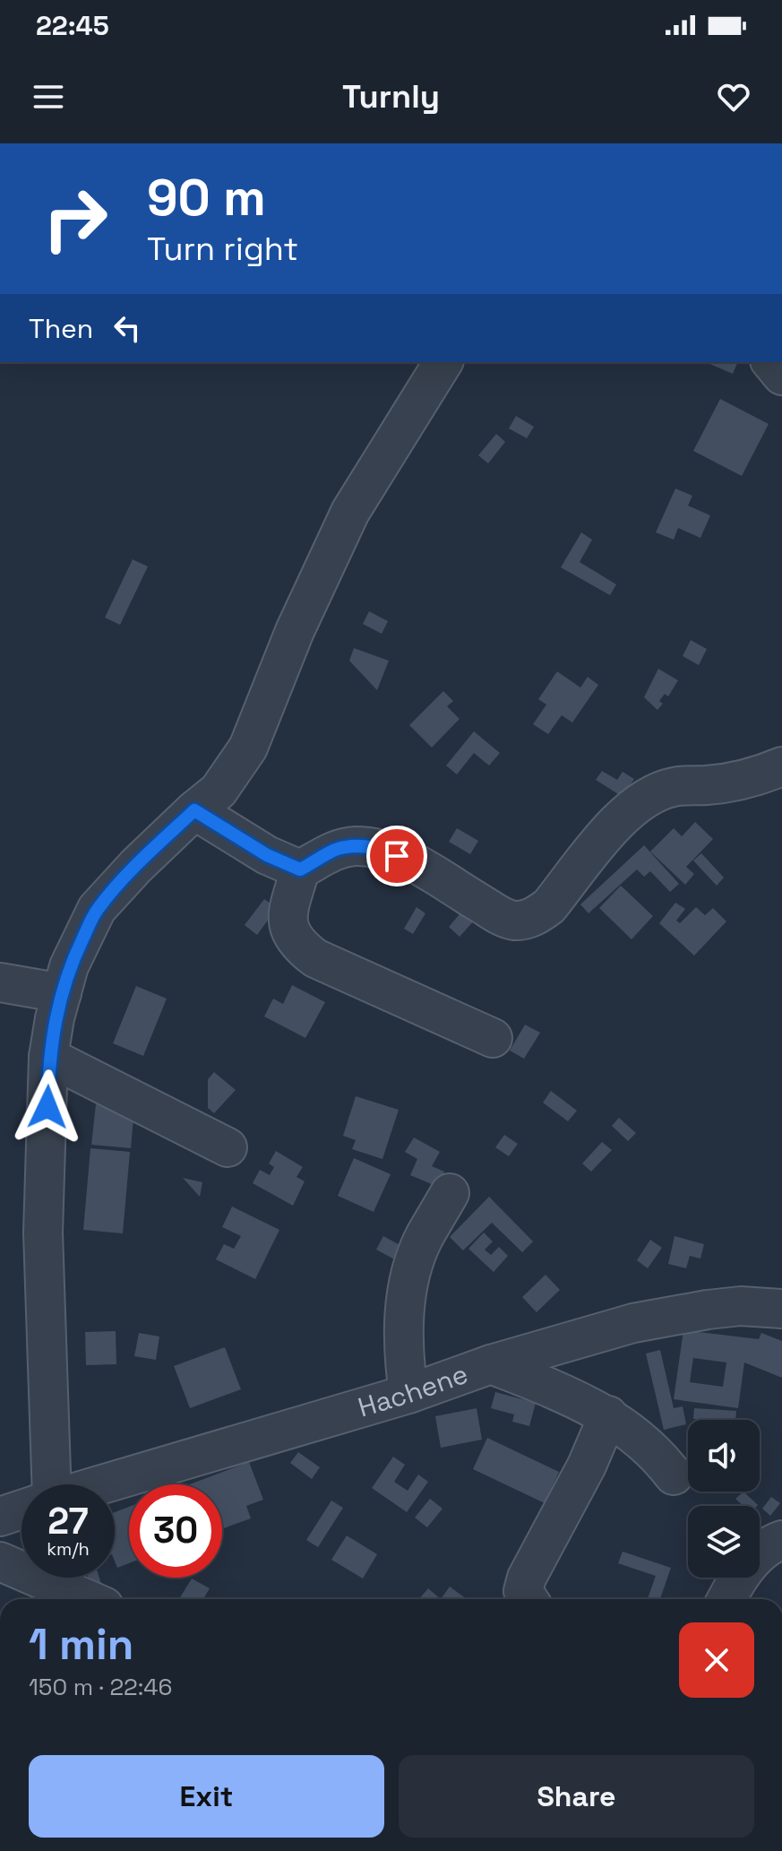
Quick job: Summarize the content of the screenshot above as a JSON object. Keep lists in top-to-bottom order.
{
  "streets": {
    "street": ["Hachene"]
  },
  "page": {
    "status": "22:45",
    "header": "Turnly",
    "turn": ["90 m", "Turn right"],
    "then": "Then",
    "speed": "27 km/h",
    "limit": "30",
    "heading": ["1 min", "150 m · 22:46"],
    "buttons": ["Exit", "Share"]
  }
}
